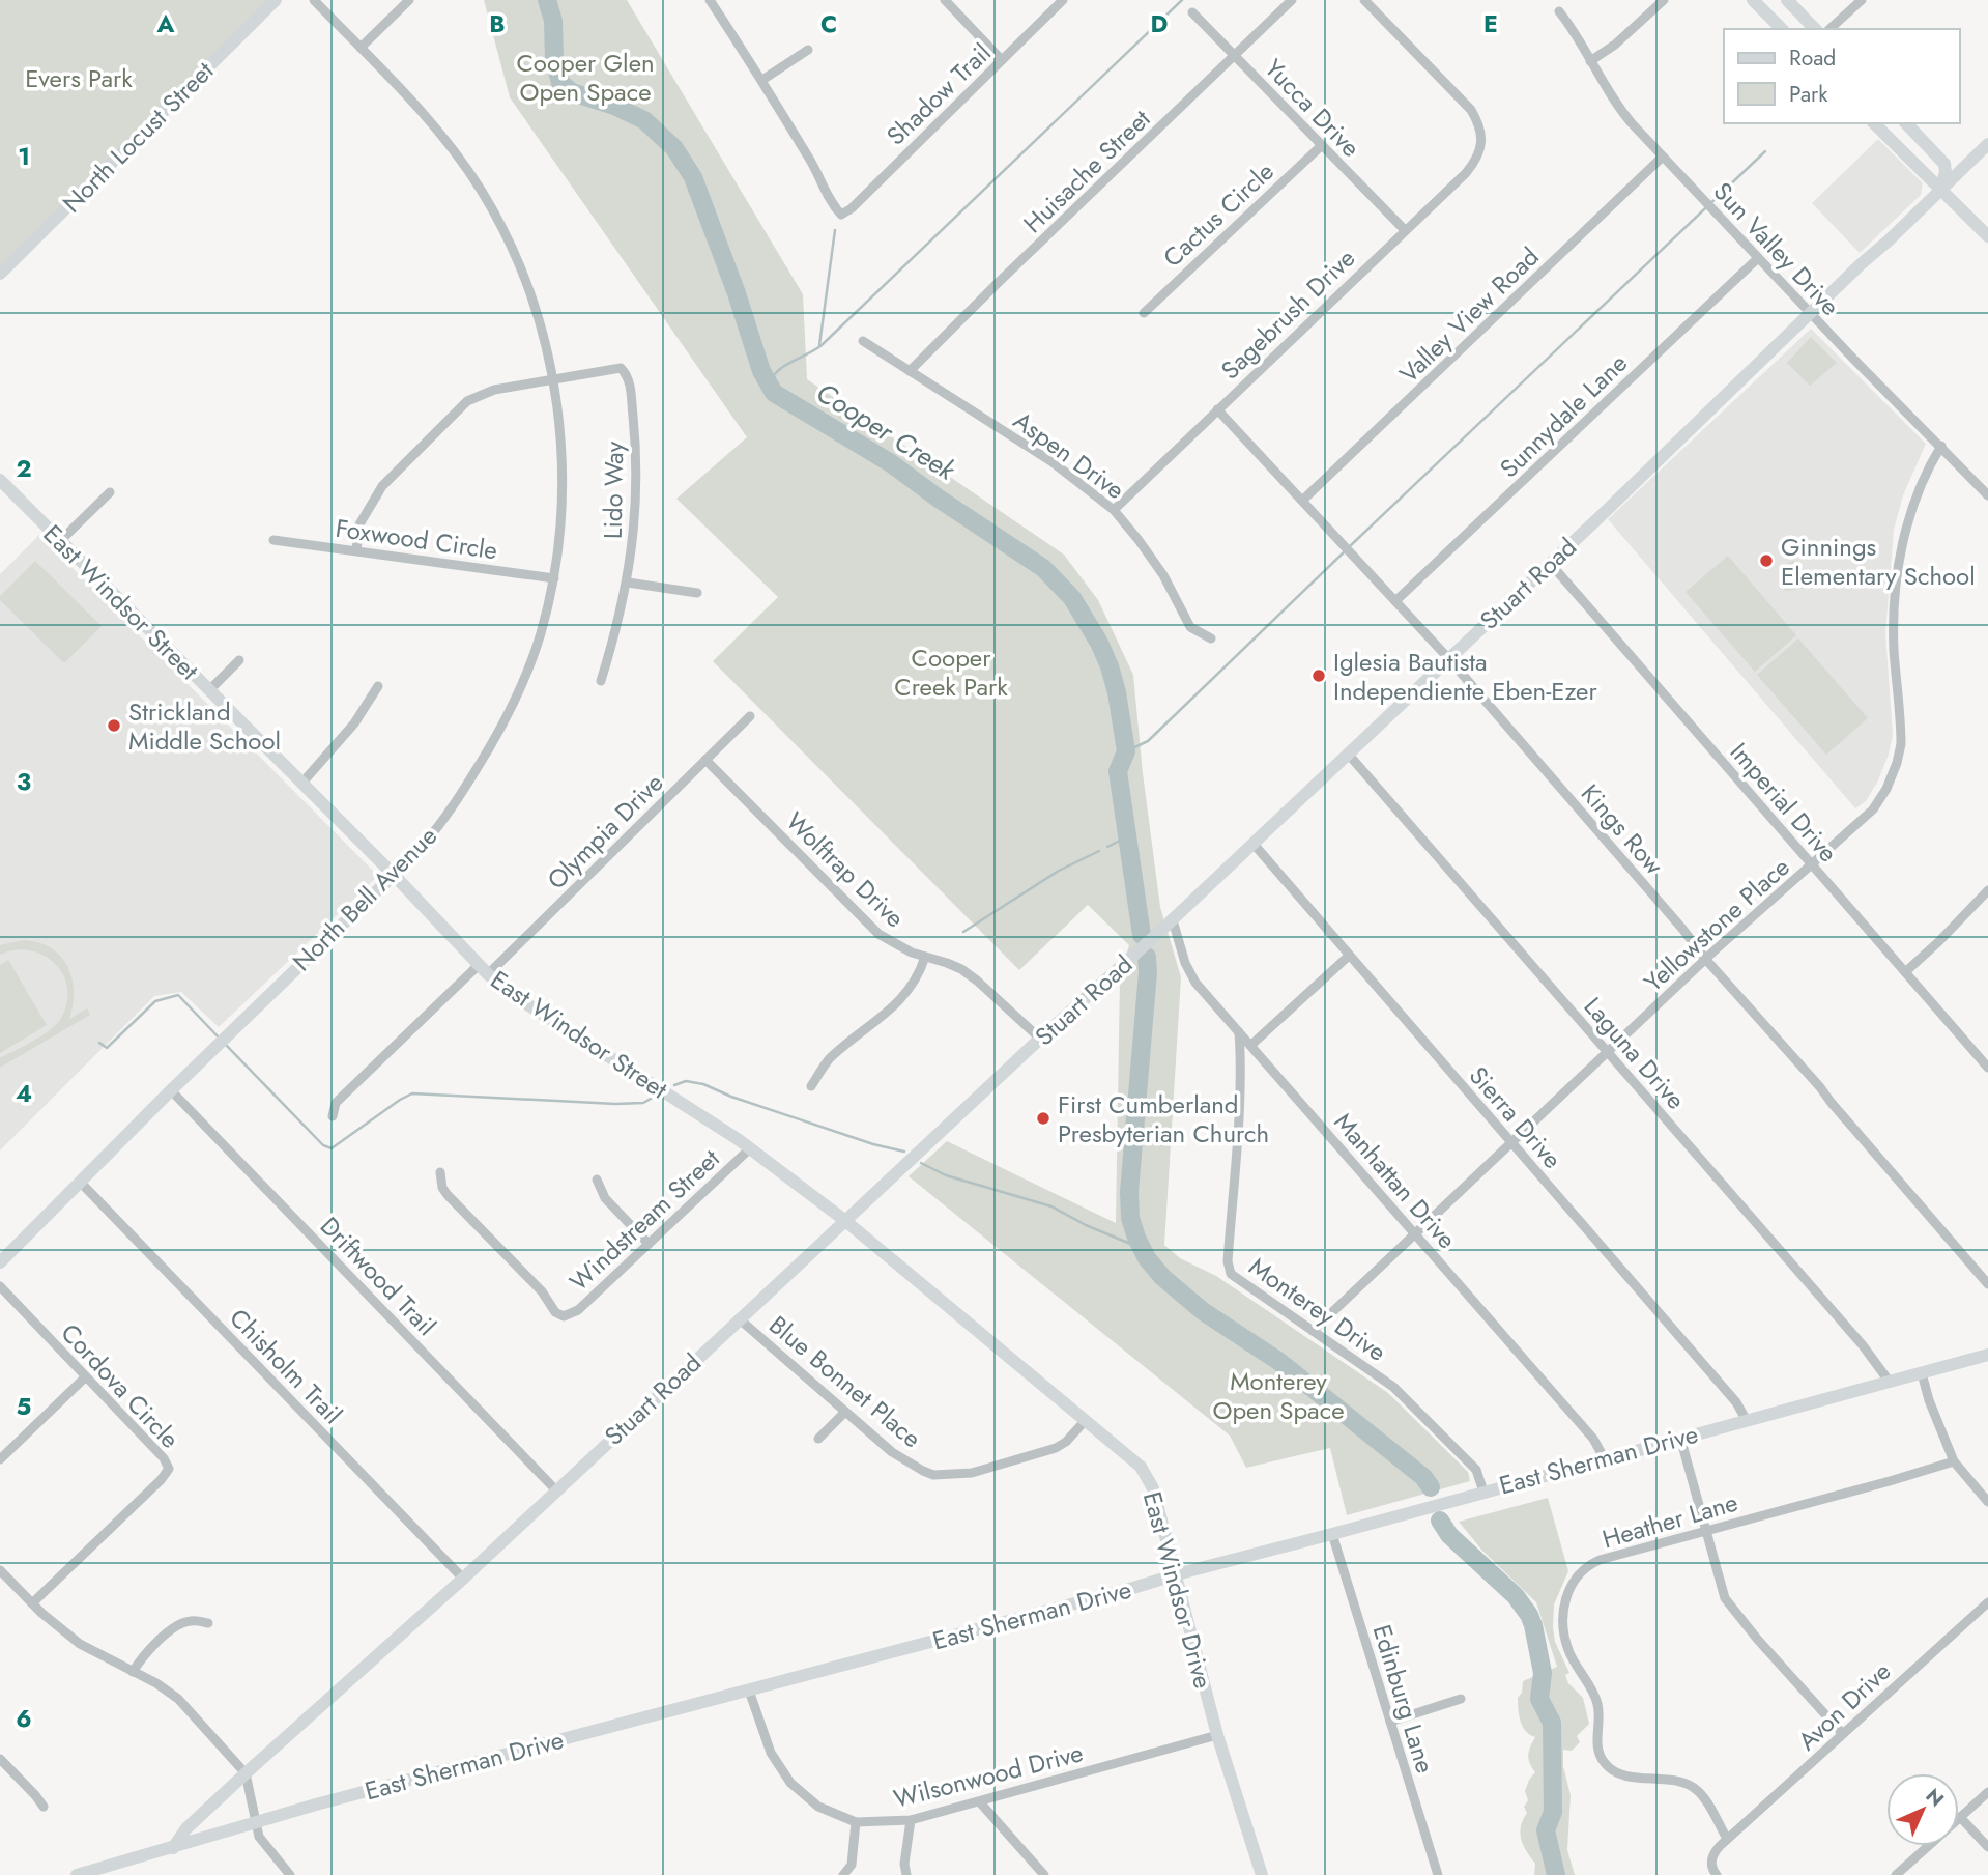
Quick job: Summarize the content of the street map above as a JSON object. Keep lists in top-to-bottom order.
{
  "streets": {
    "street": [
      "Shadow Trail",
      "Yucca Drive",
      "North Locust Street",
      "Huisache Street",
      "Cactus Circle",
      "Sun Valley Drive",
      "Sagebrush Drive",
      "Valley View Road",
      "Sunnydale Lane",
      "Aspen Drive",
      "Lido Way",
      "Foxwood Circle",
      "Stuart Road",
      "East Windsor Street",
      "Imperial Drive",
      "Kings Row",
      "Olympia Drive",
      "Wolftrap Drive",
      "North Bell Avenue",
      "Yellowstone Place",
      "Laguna Drive",
      "Sierra Drive",
      "Manhattan Drive",
      "Windstream Street",
      "Driftwood Trail",
      "Monterey Drive",
      "Chisholm Trail",
      "Blue Bonnet Place",
      "Cordova Circle",
      "East Sherman Drive",
      "Heather Lane",
      "East Windsor Drive",
      "Edinburg Lane",
      "Avon Drive",
      "Wilsonwood Drive"
    ]
  },
  "crossings": [
    ["Yucca Drive", "Huisache Street"],
    ["Yucca Drive", "Cactus Circle"],
    ["Yucca Drive", "Sagebrush Drive"],
    ["Huisache Street", "Aspen Drive"],
    ["Sun Valley Drive", "Valley View Road"],
    ["Sun Valley Drive", "Sunnydale Lane"],
    ["Sun Valley Drive", "Stuart Road"],
    ["Sun Valley Drive", "Yellowstone Place"],
    ["Sagebrush Drive", "Aspen Drive"],
    ["Sagebrush Drive", "Kings Row"],
    ["Valley View Road", "Kings Row"],
    ["Sunnydale Lane", "Kings Row"],
    ["Lido Way", "North Bell Avenue"],
    ["Foxwood Circle", "North Bell Avenue"],
    ["Stuart Road", "East Windsor Street"],
    ["Stuart Road", "Imperial Drive"],
    ["Stuart Road", "Kings Row"],
    ["Stuart Road", "Wolftrap Drive"],
    ["Stuart Road", "Laguna Drive"],
    ["Stuart Road", "Sierra Drive"],
    ["Stuart Road", "Manhattan Drive"],
    ["Stuart Road", "Driftwood Trail"],
    ["Stuart Road", "Chisholm Trail"],
    ["Stuart Road", "Blue Bonnet Place"],
    ["Stuart Road", "East Sherman Drive"],
    ["Stuart Road", "East Windsor Drive"],
    ["East Windsor Street", "Olympia Drive"],
    ["East Windsor Street", "North Bell Avenue"],
    ["East Windsor Street", "Windstream Street"],
    ["East Windsor Street", "East Windsor Drive"],
    ["Imperial Drive", "Yellowstone Place"],
    ["Kings Row", "Yellowstone Place"],
    ["Olympia Drive", "Wolftrap Drive"],
    ["North Bell Avenue", "Driftwood Trail"],
    ["North Bell Avenue", "Chisholm Trail"],
    ["Yellowstone Place", "Laguna Drive"],
    ["Yellowstone Place", "Sierra Drive"],
    ["Yellowstone Place", "Manhattan Drive"],
    ["Yellowstone Place", "Monterey Drive"],
    ["Laguna Drive", "East Sherman Drive"],
    ["Sierra Drive", "East Sherman Drive"],
    ["Manhattan Drive", "Monterey Drive"],
    ["Manhattan Drive", "East Sherman Drive"],
    ["Monterey Drive", "East Sherman Drive"],
    ["Blue Bonnet Place", "East Windsor Drive"],
    ["East Sherman Drive", "East Windsor Drive"],
    ["East Sherman Drive", "Edinburg Lane"],
    ["East Sherman Drive", "Wilsonwood Drive"],
    ["Heather Lane", "Avon Drive"],
    ["East Windsor Drive", "Wilsonwood Drive"]
  ],
  "water": ["Cooper Creek"],
  "parks": [
    "Cooper Glen Open Space",
    "Evers Park",
    "Cooper Creek Park",
    "Monterey Open Space"
  ],
  "places": [
    "Ginnings Elementary School",
    "Iglesia Bautista Independiente Eben-Ezer",
    "Strickland Middle School",
    "First Cumberland Presbyterian Church"
  ],
  "legend": ["Road", "Park"],
  "north": "top right",
  "grid": {
    "columns": [
      "A",
      "B",
      "C",
      "D",
      "E"
    ],
    "rows": [
      "1",
      "2",
      "3",
      "4",
      "5",
      "6"
    ]
  }
}
